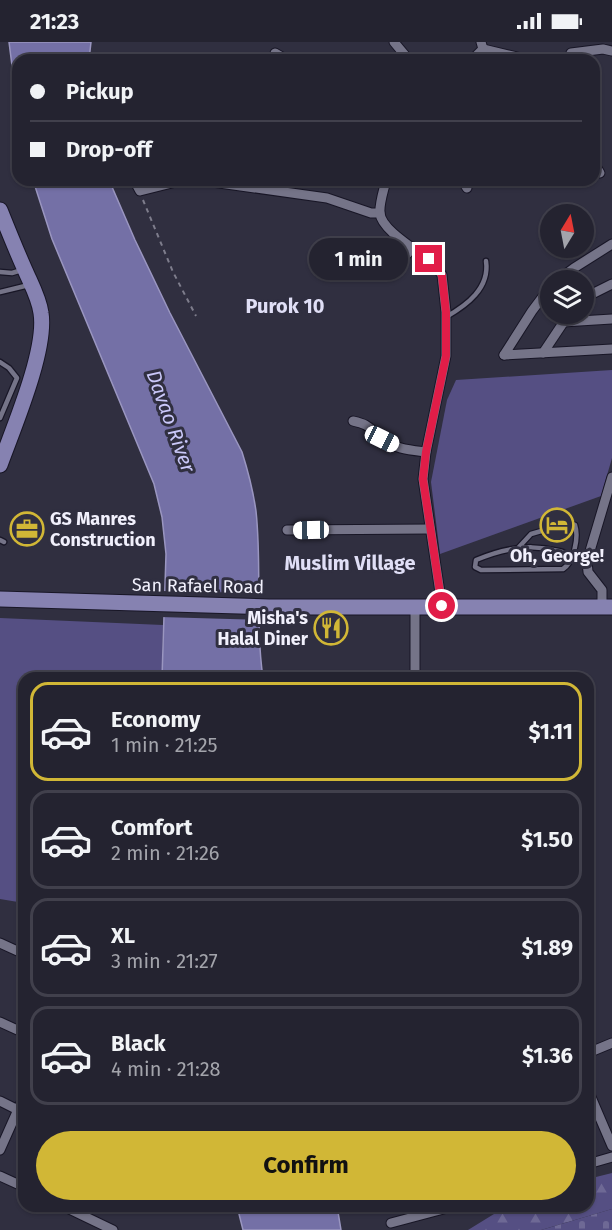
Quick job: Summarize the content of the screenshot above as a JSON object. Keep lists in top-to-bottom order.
{
  "streets": {
    "main road": ["San Rafael Road"]
  },
  "districts": ["Purok 10", "Muslim Village"],
  "water": ["Davao River"],
  "places": {
    "hotel": ["Oh, George!"],
    "office": ["GS Manres Construction"],
    "restaurant": ["Misha's Halal Diner"]
  },
  "north": "top",
  "page": {
    "status": "21:23",
    "banner": ["Pickup", "Drop-off"],
    "bubble": "1 min",
    "list": [
      {
        "name": "Economy",
        "note": "1 min · 21:25",
        "value": "$1.11"
      },
      {
        "name": "Comfort",
        "note": "2 min · 21:26",
        "value": "$1.50"
      },
      {
        "name": "XL",
        "note": "3 min · 21:27",
        "value": "$1.89"
      },
      {
        "name": "Black",
        "note": "4 min · 21:28",
        "value": "$1.36"
      }
    ],
    "buttons": "Confirm"
  }
}
